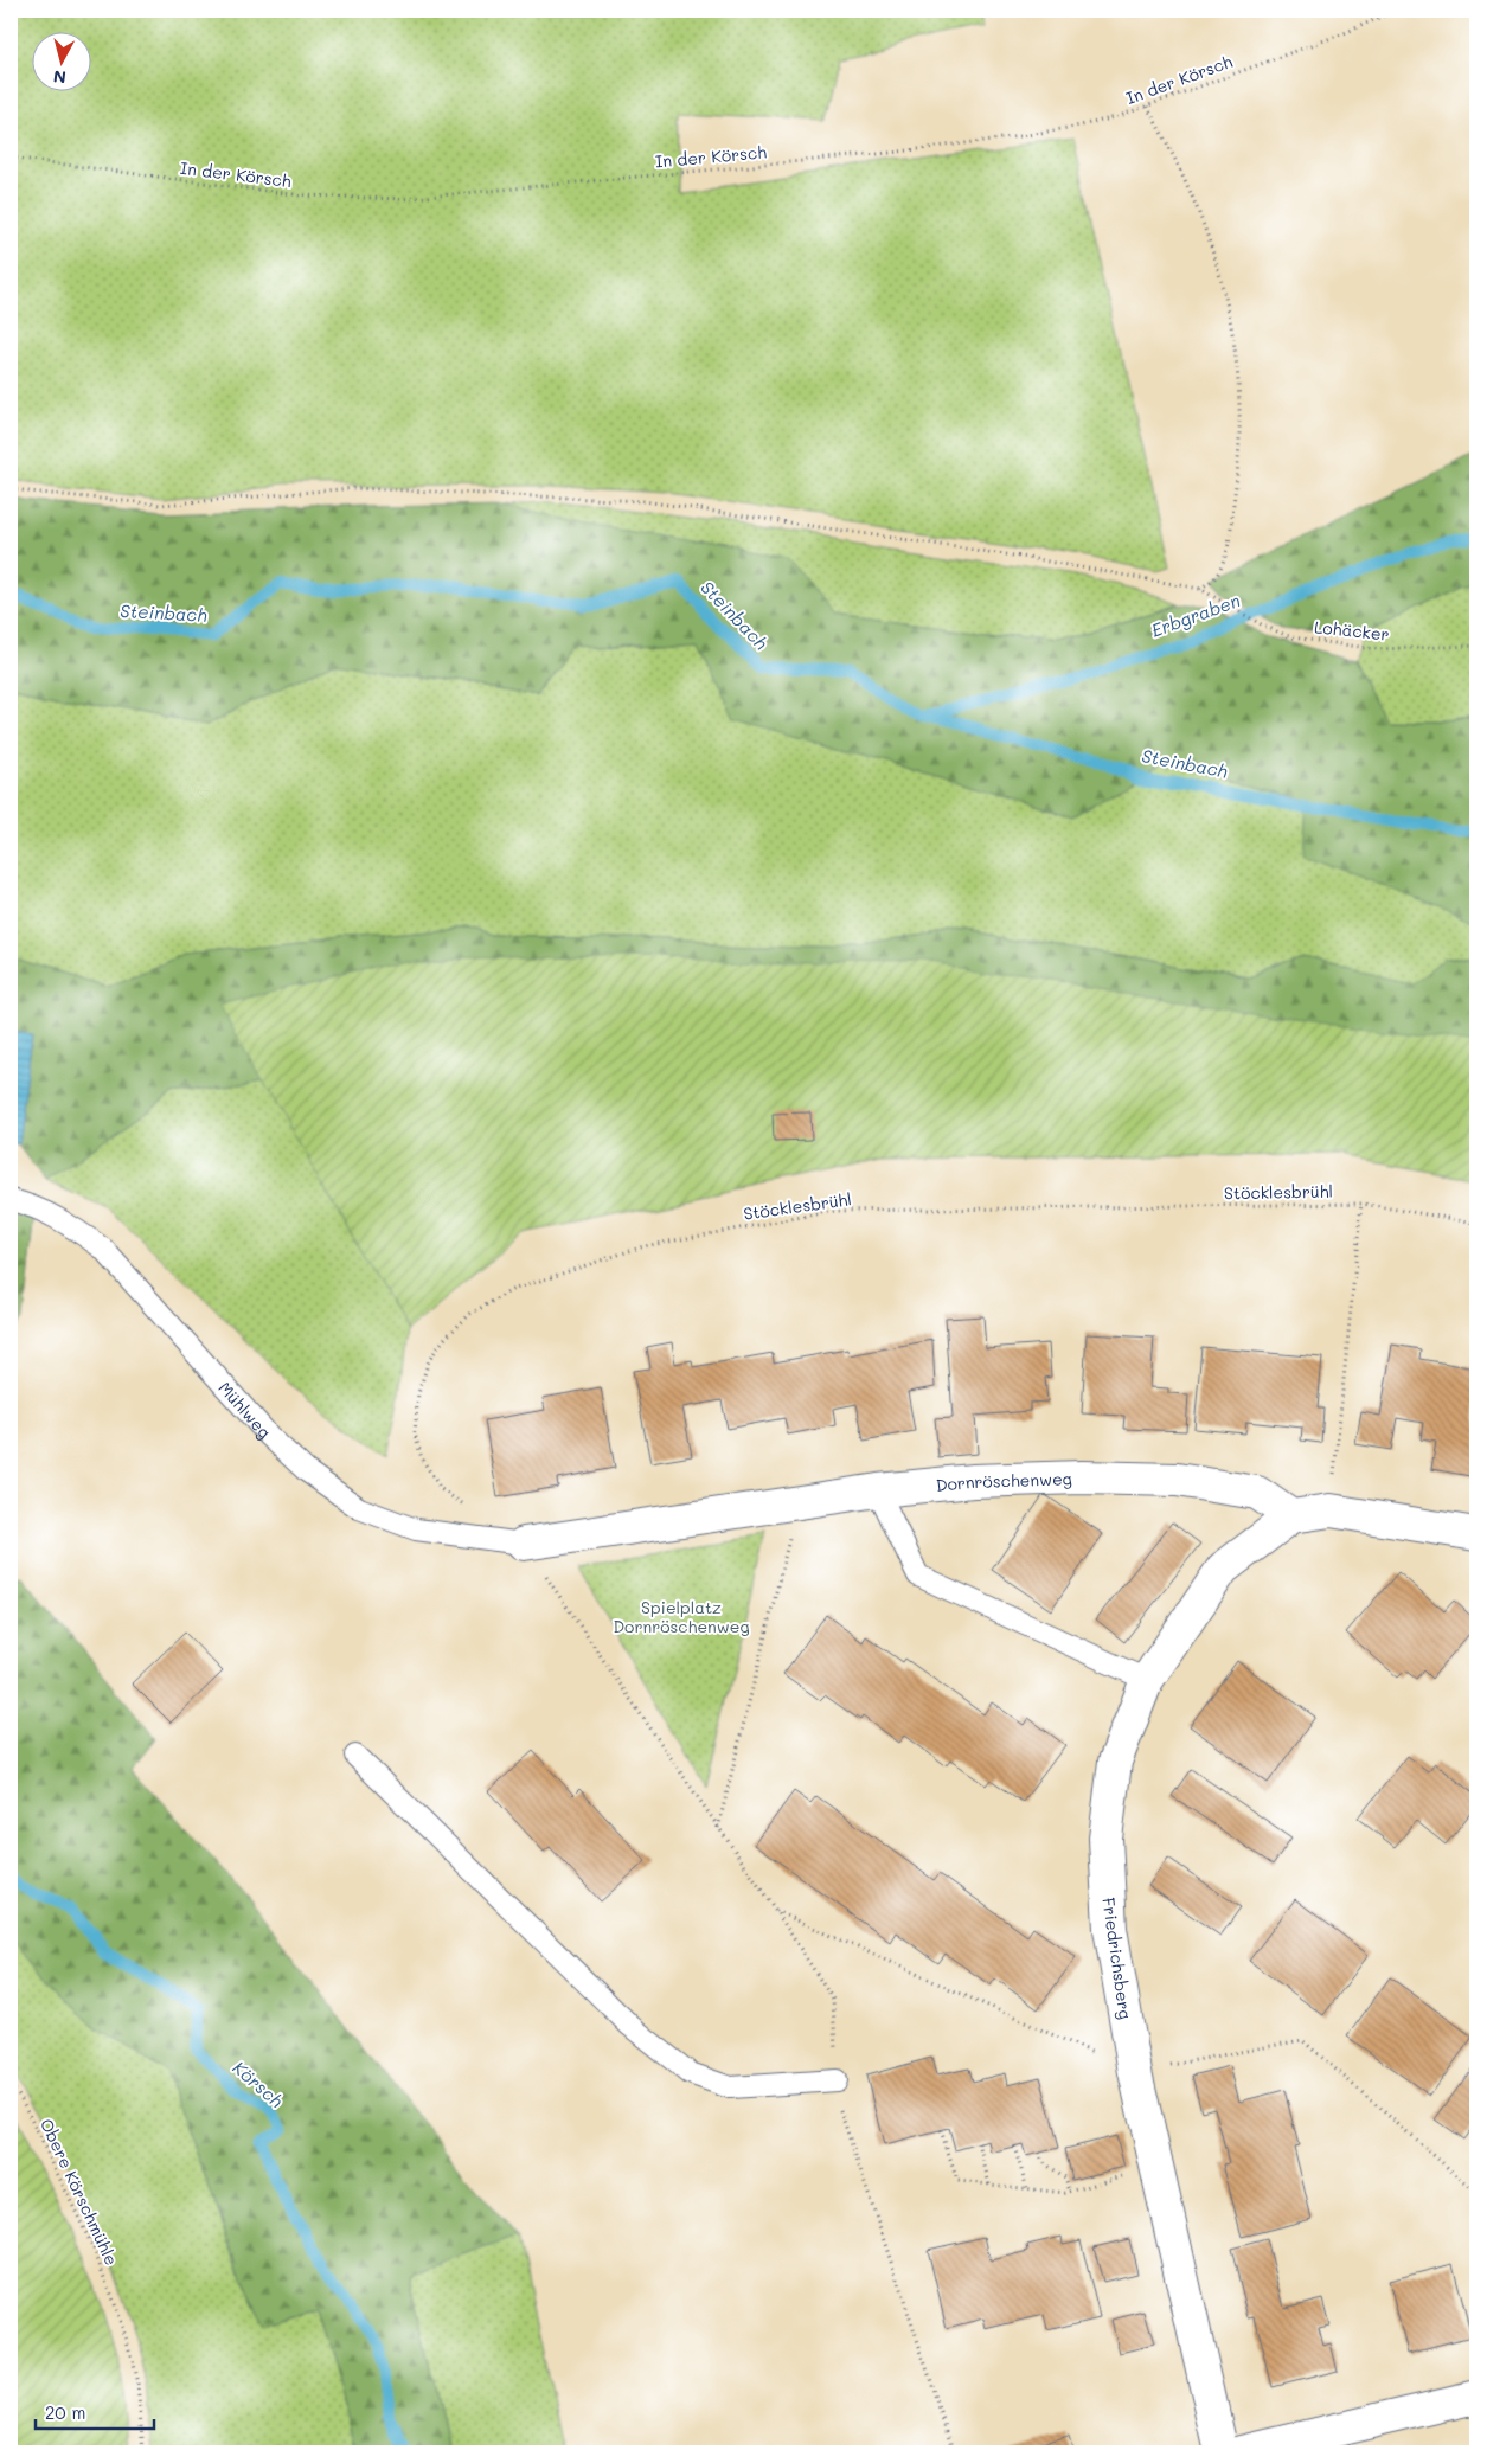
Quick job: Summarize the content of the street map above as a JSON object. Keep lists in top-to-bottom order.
{
  "streets": {
    "street": ["Dornröschenweg", "Friedrichsberg"],
    "lane": ["Mühlweg"],
    "path": [
      "In der Körsch",
      "Lohäcker",
      "Stöcklesbrühl",
      "Obere Körschmühle"
    ]
  },
  "crossings": [
    ["Mühlweg", "Dornröschenweg"],
    ["Dornröschenweg", "Friedrichsberg"]
  ],
  "water": ["Steinbach", "Erbgraben", "Körsch"],
  "parks": ["Spielplatz Dornröschenweg"],
  "scale_bar": "20 m",
  "north": "bottom"
}
